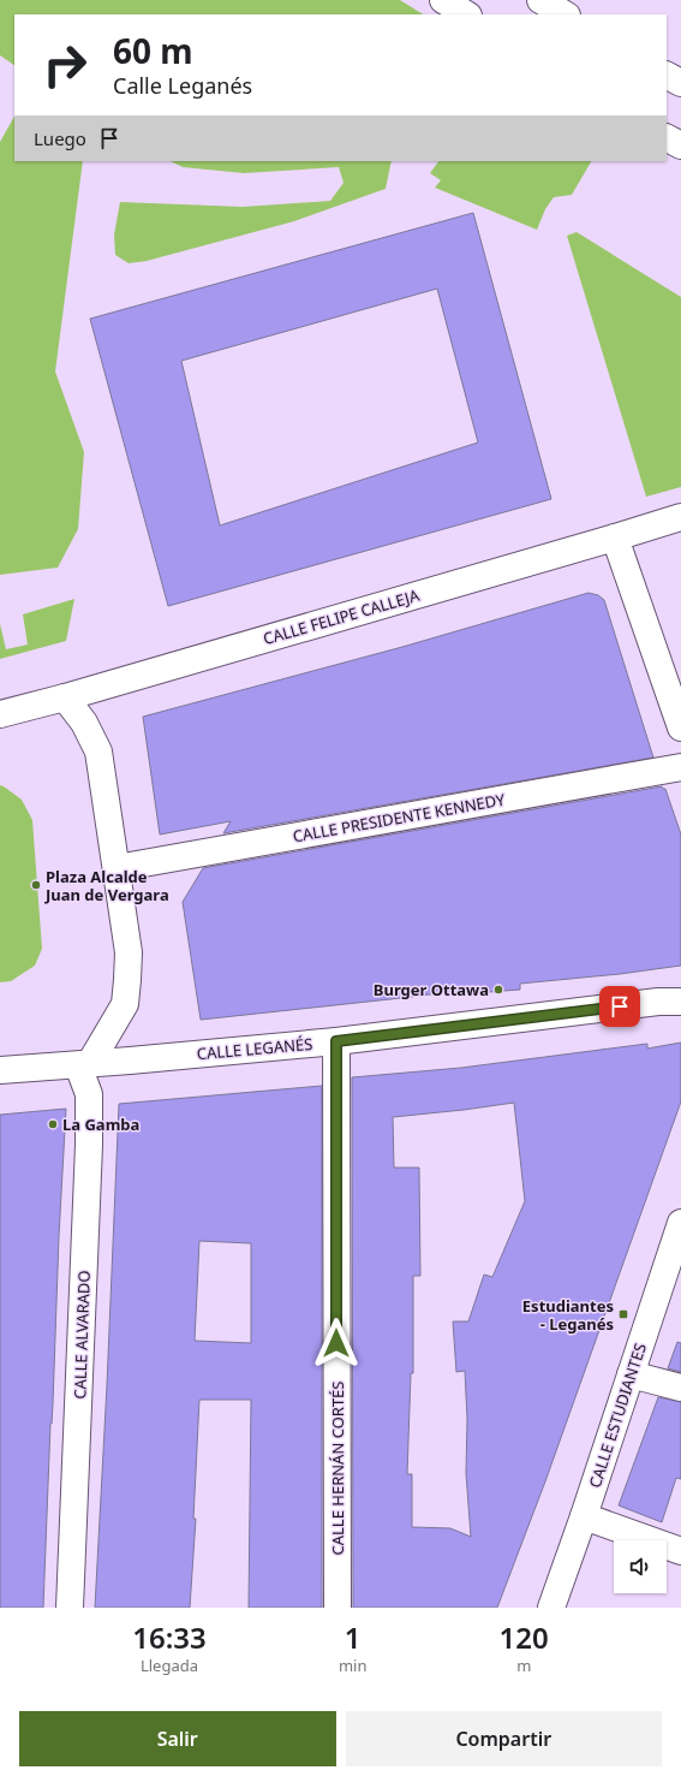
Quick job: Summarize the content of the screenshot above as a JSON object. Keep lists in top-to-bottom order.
{
  "streets": {
    "street": [
      "CALLE FELIPE CALLEJA",
      "CALLE PRESIDENTE KENNEDY",
      "CALLE LEGANÉS",
      "CALLE ALVARADO",
      "CALLE ESTUDIANTES",
      "CALLE HERNÁN CORTÉS"
    ]
  },
  "crossings": [
    ["CALLE LEGANÉS", "CALLE ALVARADO"],
    ["CALLE LEGANÉS", "CALLE HERNÁN CORTÉS"]
  ],
  "places": {
    "other": ["Plaza Alcalde Juan de Vergara", "Burger Ottawa", "La Gamba"],
    "transit": ["Estudiantes - Leganés"]
  },
  "page": {
    "turn": ["60 m", "Calle Leganés"],
    "then": "Luego",
    "eta": [
      "16:33",
      "Llegada",
      "1",
      "min",
      "120",
      "m"
    ],
    "buttons": ["Salir", "Compartir"]
  }
}
